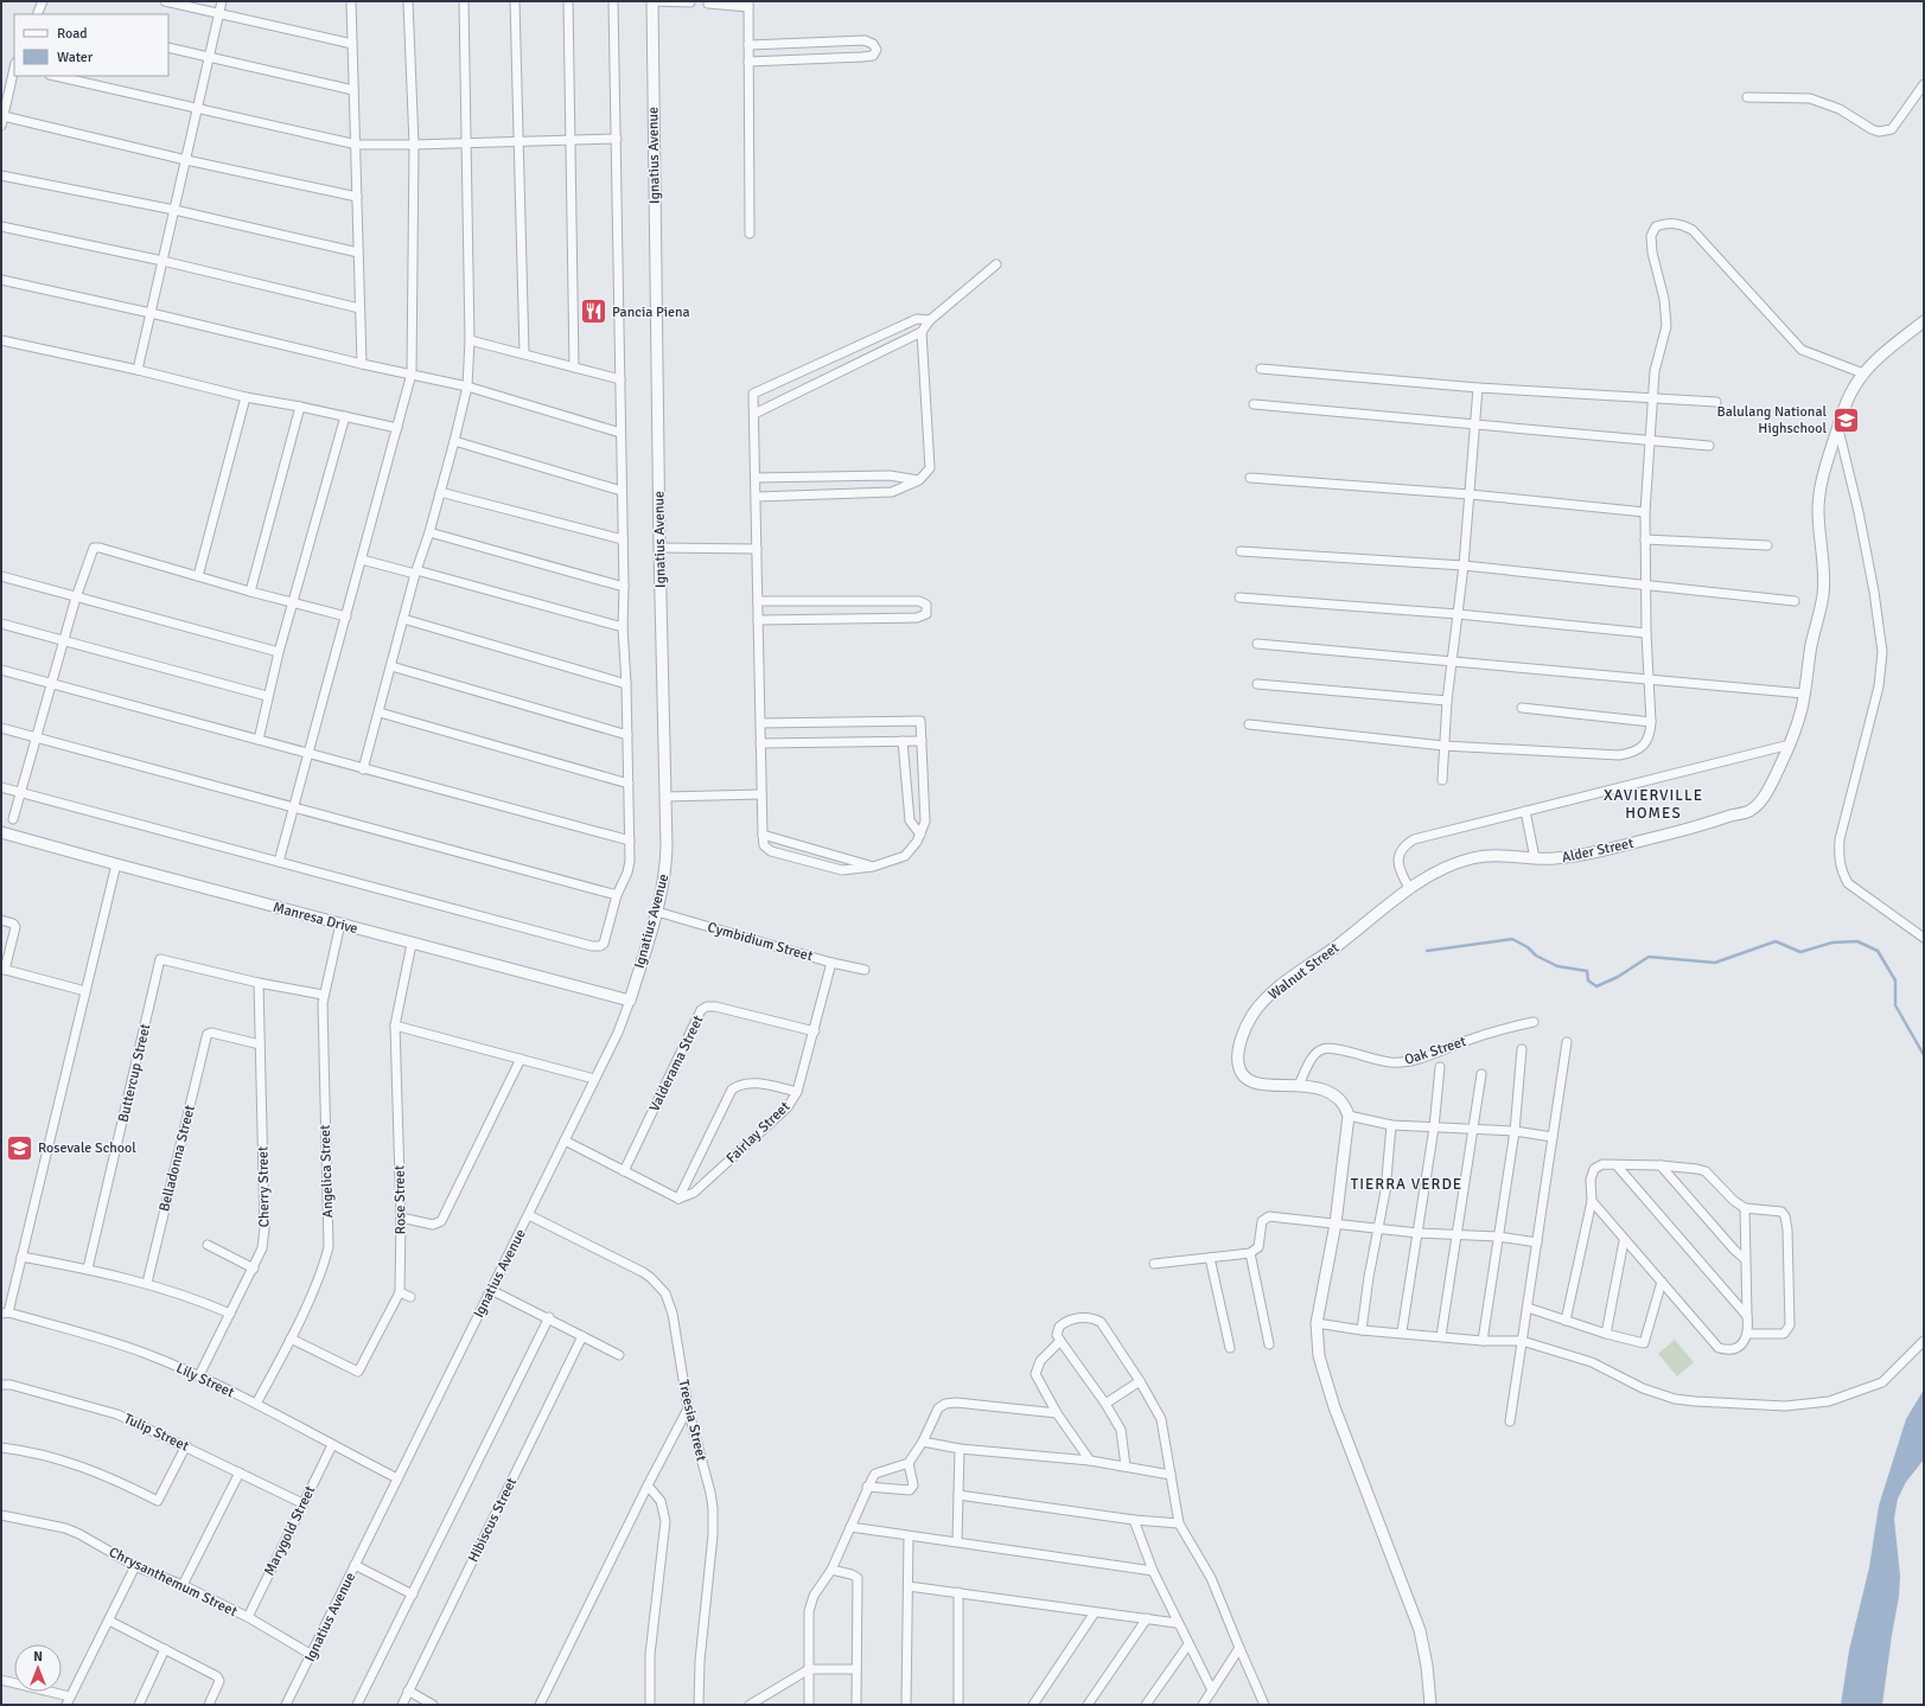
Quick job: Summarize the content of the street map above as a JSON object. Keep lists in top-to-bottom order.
{
  "streets": {
    "street": [
      "Ignatius Avenue",
      "Alder Street",
      "Manresa Drive",
      "Cymbidium Street",
      "Walnut Street",
      "Oak Street",
      "Valderama Street",
      "Buttercup Street",
      "Fairlay Street",
      "Belladonna Street",
      "Angelica Street",
      "Cherry Street",
      "Rose Street",
      "Lily Street",
      "Treesia Street",
      "Tulip Street",
      "Hibiscus Street",
      "Marygold Street",
      "Chrysanthemum Street"
    ]
  },
  "crossings": [
    ["Ignatius Avenue", "Manresa Drive"],
    ["Ignatius Avenue", "Cymbidium Street"],
    ["Ignatius Avenue", "Lily Street"],
    ["Ignatius Avenue", "Treesia Street"],
    ["Ignatius Avenue", "Chrysanthemum Street"],
    ["Alder Street", "Walnut Street"],
    ["Manresa Drive", "Angelica Street"],
    ["Manresa Drive", "Rose Street"],
    ["Cymbidium Street", "Fairlay Street"],
    ["Walnut Street", "Oak Street"],
    ["Valderama Street", "Fairlay Street"],
    ["Buttercup Street", "Cherry Street"],
    ["Belladonna Street", "Cherry Street"],
    ["Angelica Street", "Rose Street"],
    ["Angelica Street", "Lily Street"],
    ["Cherry Street", "Lily Street"],
    ["Lily Street", "Marygold Street"],
    ["Tulip Street", "Marygold Street"],
    ["Marygold Street", "Chrysanthemum Street"]
  ],
  "districts": ["XAVIERVILLE HOMES", "TIERRA VERDE"],
  "places": {
    "restaurant": ["Pancia Piena"],
    "school or university": ["Balulang National Highschool", "Rosevale School"]
  },
  "legend": ["Road", "Water"],
  "north": "top"
}
